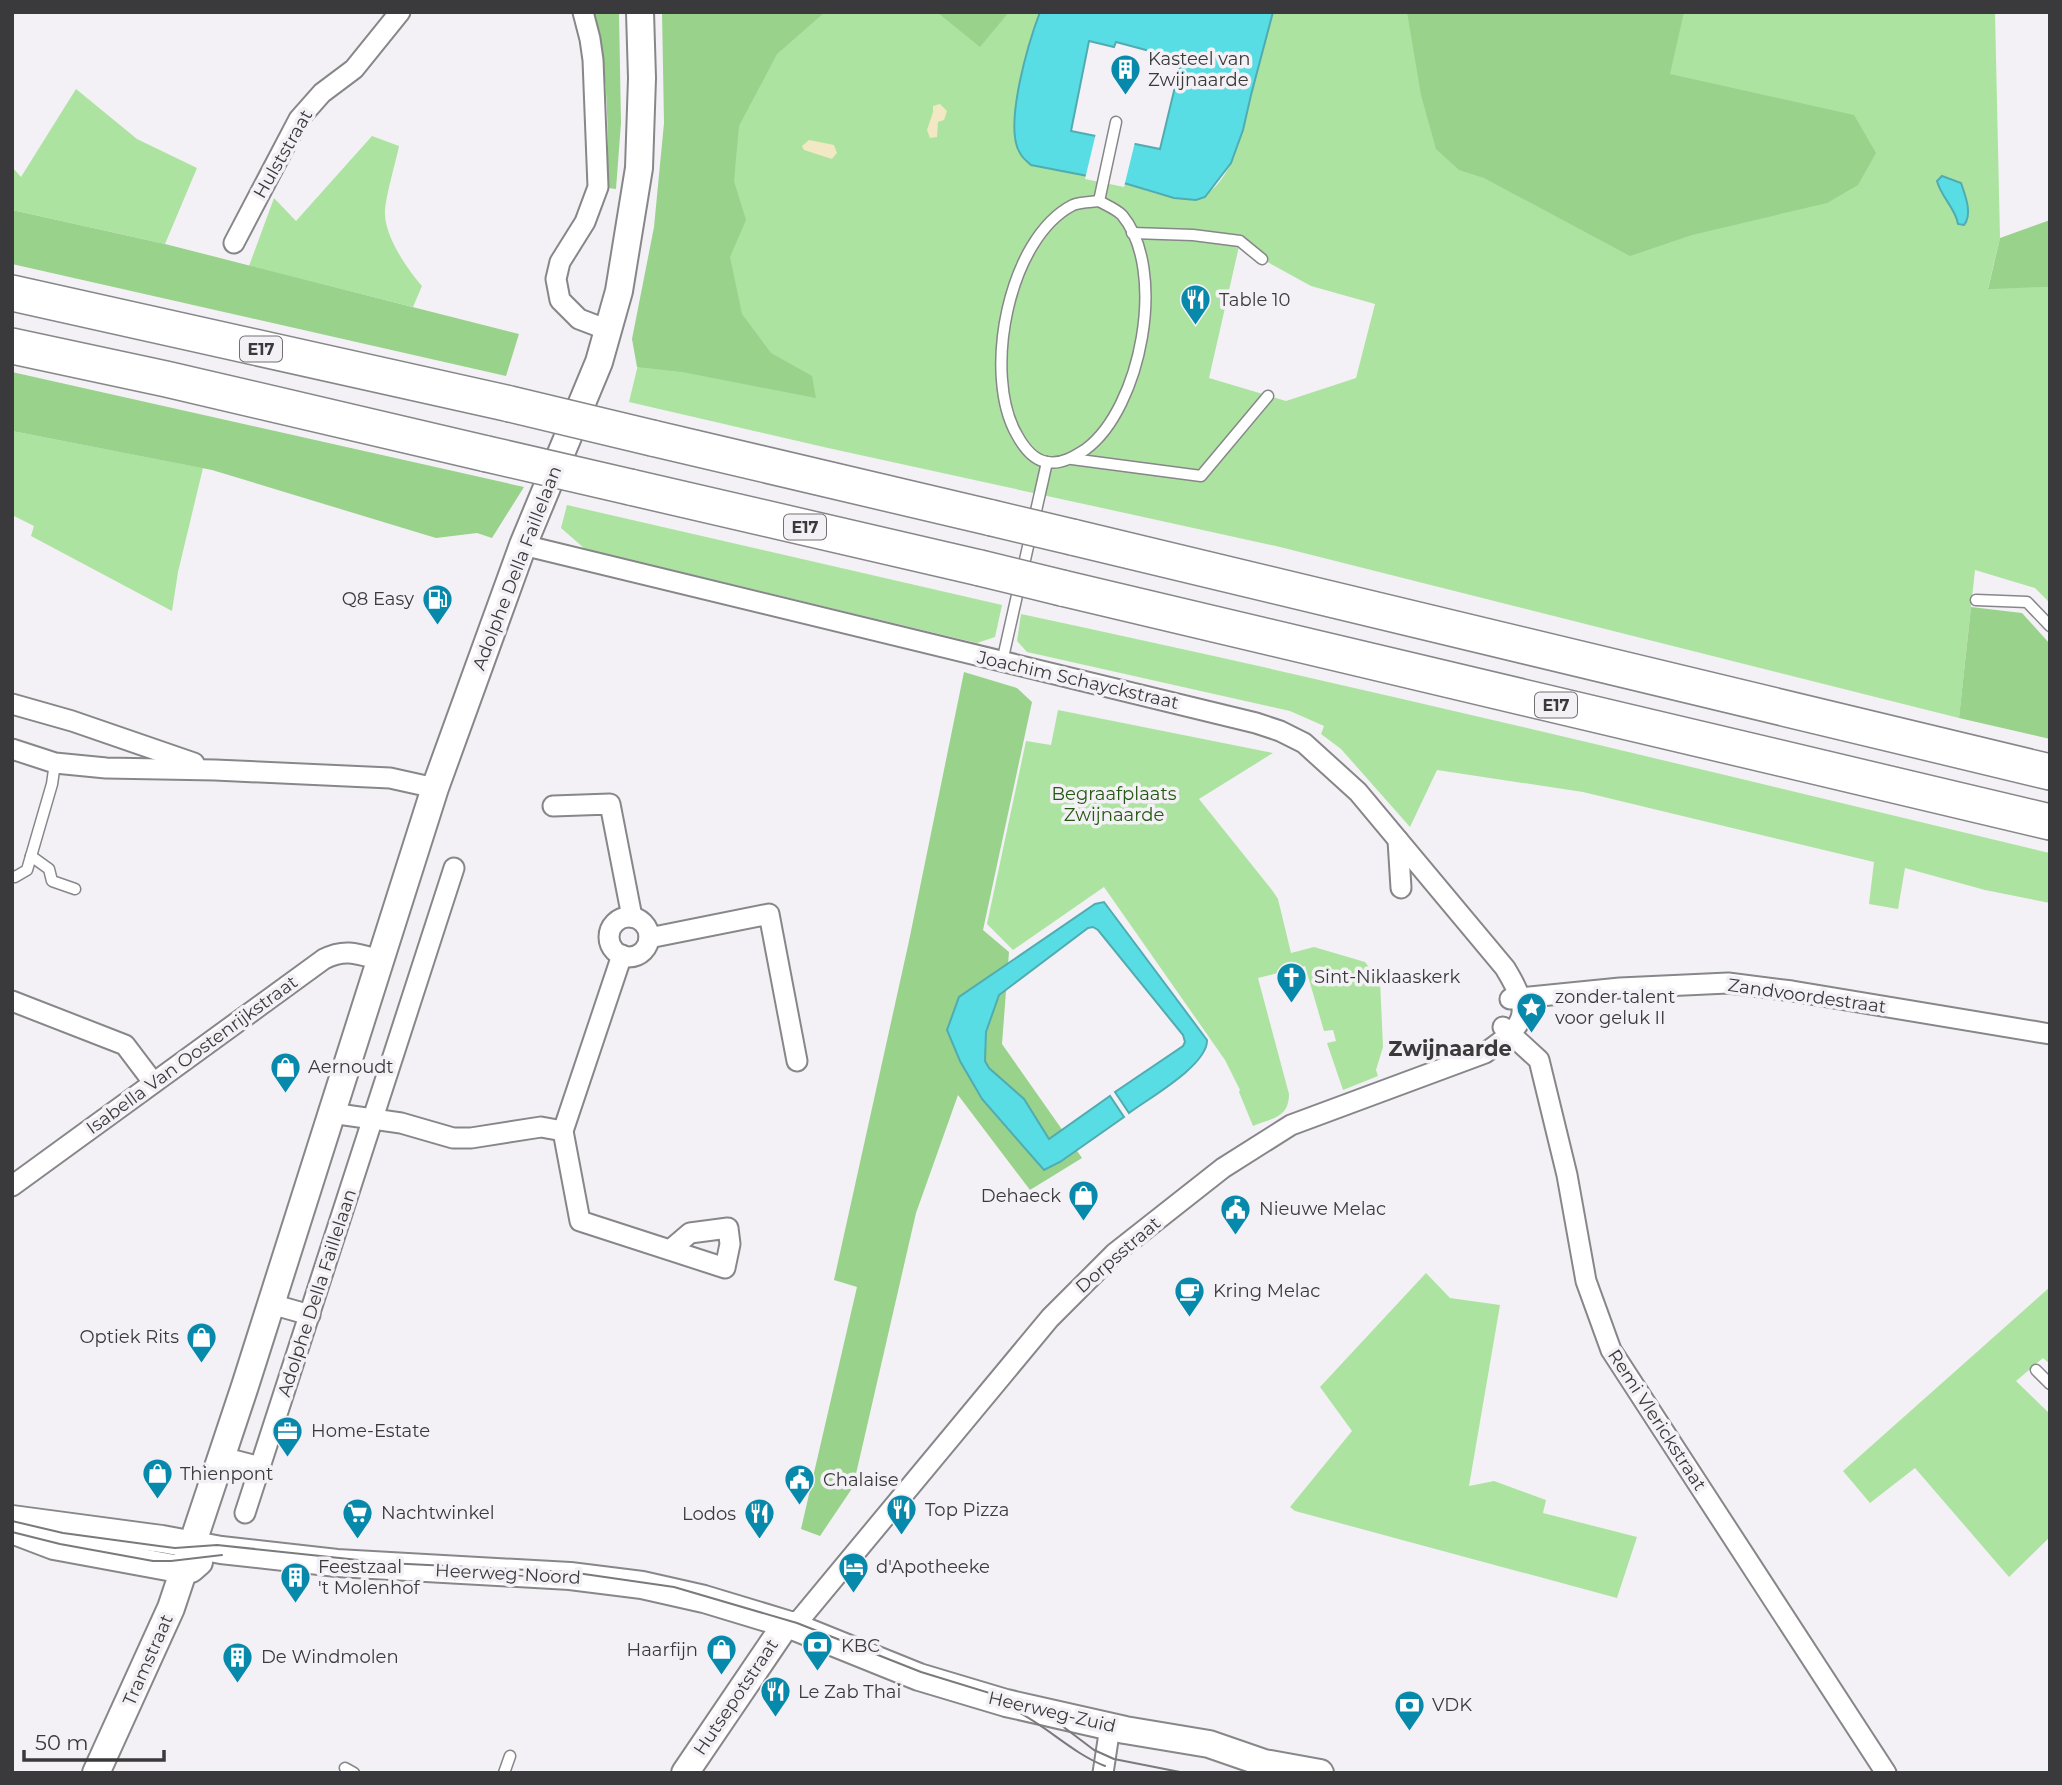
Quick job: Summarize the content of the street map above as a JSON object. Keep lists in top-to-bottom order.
{
  "streets": {
    "highway": ["E17"],
    "main road": [
      "Adolphe Della Faillelaan",
      "Heerweg-Noord",
      "Tramstraat",
      "Hutsepotstraat",
      "Heerweg-Zuid"
    ],
    "street": [
      "Hulststraat",
      "Joachim Schayckstraat",
      "Zandvoordestraat",
      "Isabella Van Oostenrijkstraat",
      "Dorpsstraat",
      "Remi Vlerickstraat"
    ]
  },
  "crossings": [
    ["Adolphe Della Faillelaan", "Joachim Schayckstraat"],
    ["Adolphe Della Faillelaan", "Isabella Van Oostenrijkstraat"],
    ["Adolphe Della Faillelaan", "Heerweg-Noord"],
    ["Adolphe Della Faillelaan", "Tramstraat"],
    ["Joachim Schayckstraat", "Zandvoordestraat"],
    ["Dorpsstraat", "Remi Vlerickstraat"],
    ["Dorpsstraat", "Heerweg-Noord"],
    ["Dorpsstraat", "Hutsepotstraat"],
    ["Dorpsstraat", "Heerweg-Zuid"],
    ["Heerweg-Noord", "Tramstraat"],
    ["Heerweg-Noord", "Hutsepotstraat"],
    ["Heerweg-Noord", "Heerweg-Zuid"],
    ["Hutsepotstraat", "Heerweg-Zuid"]
  ],
  "districts": ["Zwijnaarde"],
  "parks": ["Begraafplaats Zwijnaarde"],
  "places": {
    "building": ["Kasteel van Zwijnaarde", "Feestzaal 't Molenhof", "De Windmolen"],
    "restaurant": [
      "Table 10",
      "Top Pizza",
      "Lodos",
      "Le Zab Thai"
    ],
    "fuel station": ["Q8 Easy"],
    "church": ["Sint-Niklaaskerk"],
    "place": ["zonder talent voor geluk II"],
    "shop": [
      "Aernoudt",
      "Dehaeck",
      "Optiek Rits",
      "Thienpont",
      "Haarfijn"
    ],
    "public building": ["Nieuwe Melac", "Chalaise"],
    "cafe": ["Kring Melac"],
    "office": ["Home-Estate"],
    "supermarket": ["Nachtwinkel"],
    "hotel": ["d'Apotheeke"],
    "bank": ["KBC", "VDK"]
  },
  "scale_bar": "50 m"
}
